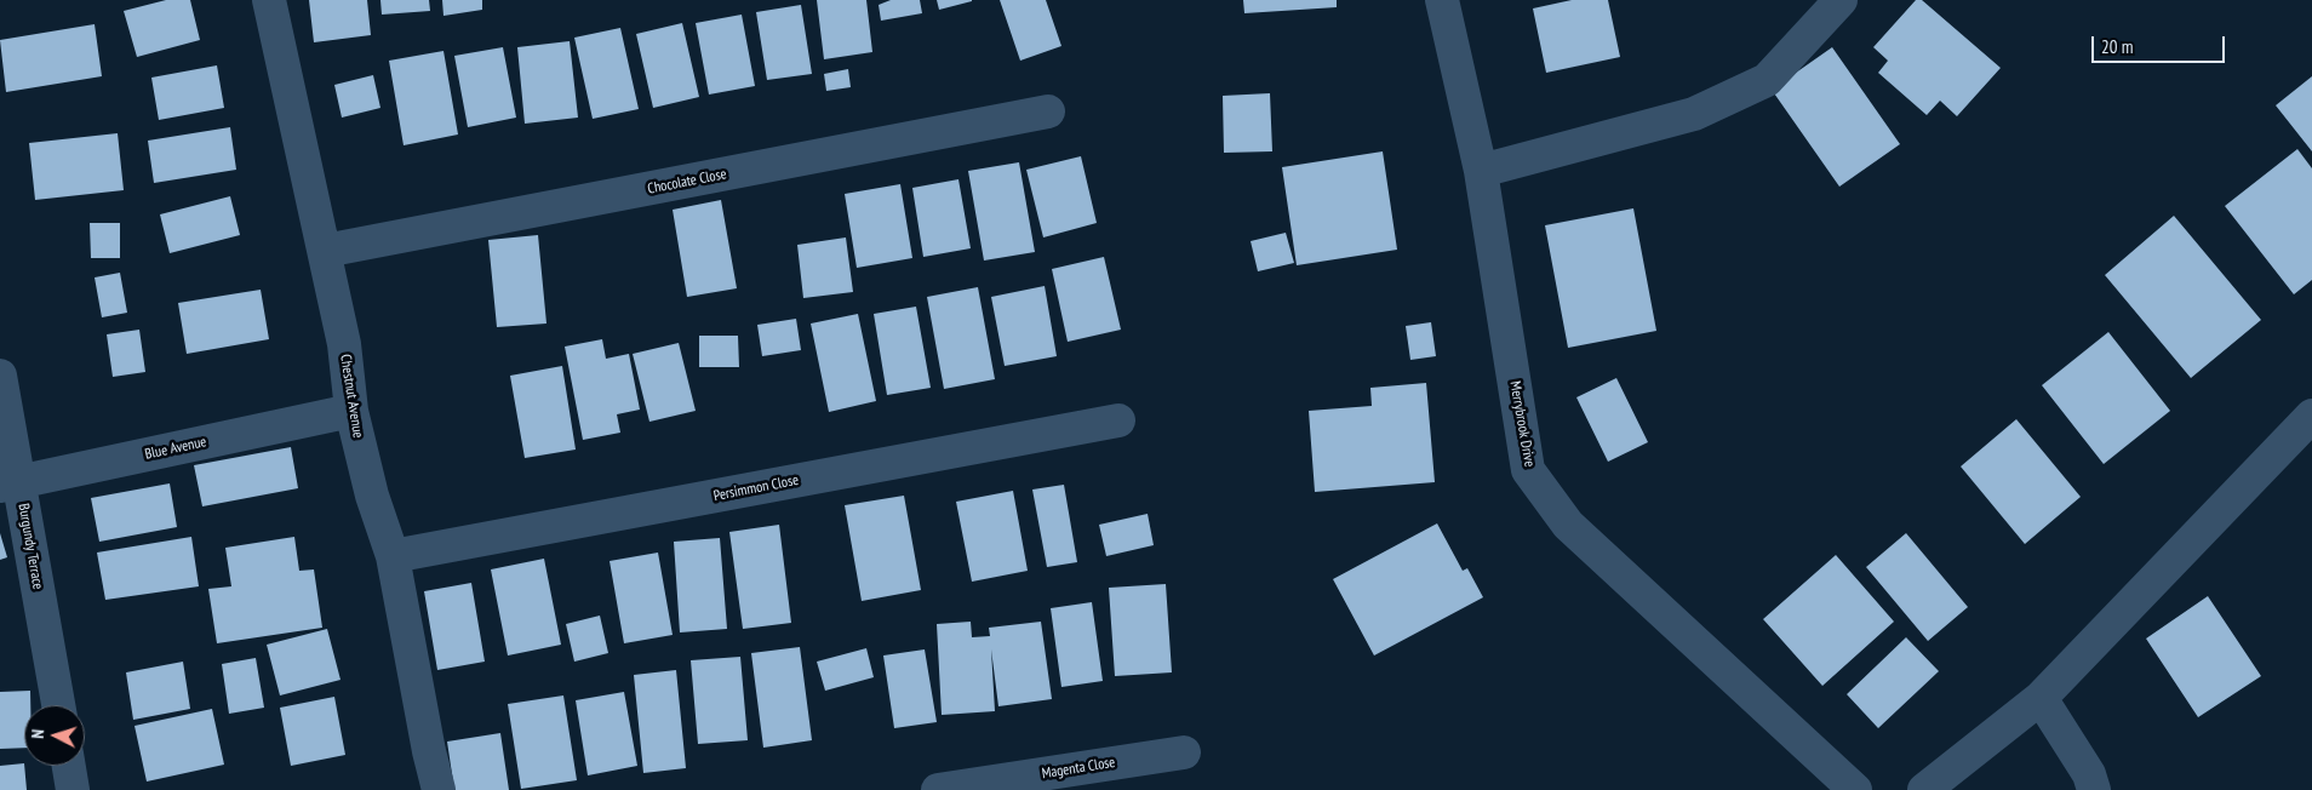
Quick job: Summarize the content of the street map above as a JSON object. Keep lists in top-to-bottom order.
{
  "streets": {
    "street": [
      "Chocolate Close",
      "Chestnut Avenue",
      "Merrybrook Drive",
      "Blue Avenue",
      "Persimmon Close",
      "Burgundy Terrace",
      "Magenta Close"
    ]
  },
  "crossings": [
    ["Chocolate Close", "Chestnut Avenue"],
    ["Chestnut Avenue", "Blue Avenue"],
    ["Chestnut Avenue", "Persimmon Close"],
    ["Blue Avenue", "Burgundy Terrace"]
  ],
  "scale_bar": "20 m",
  "north": "left"
}
